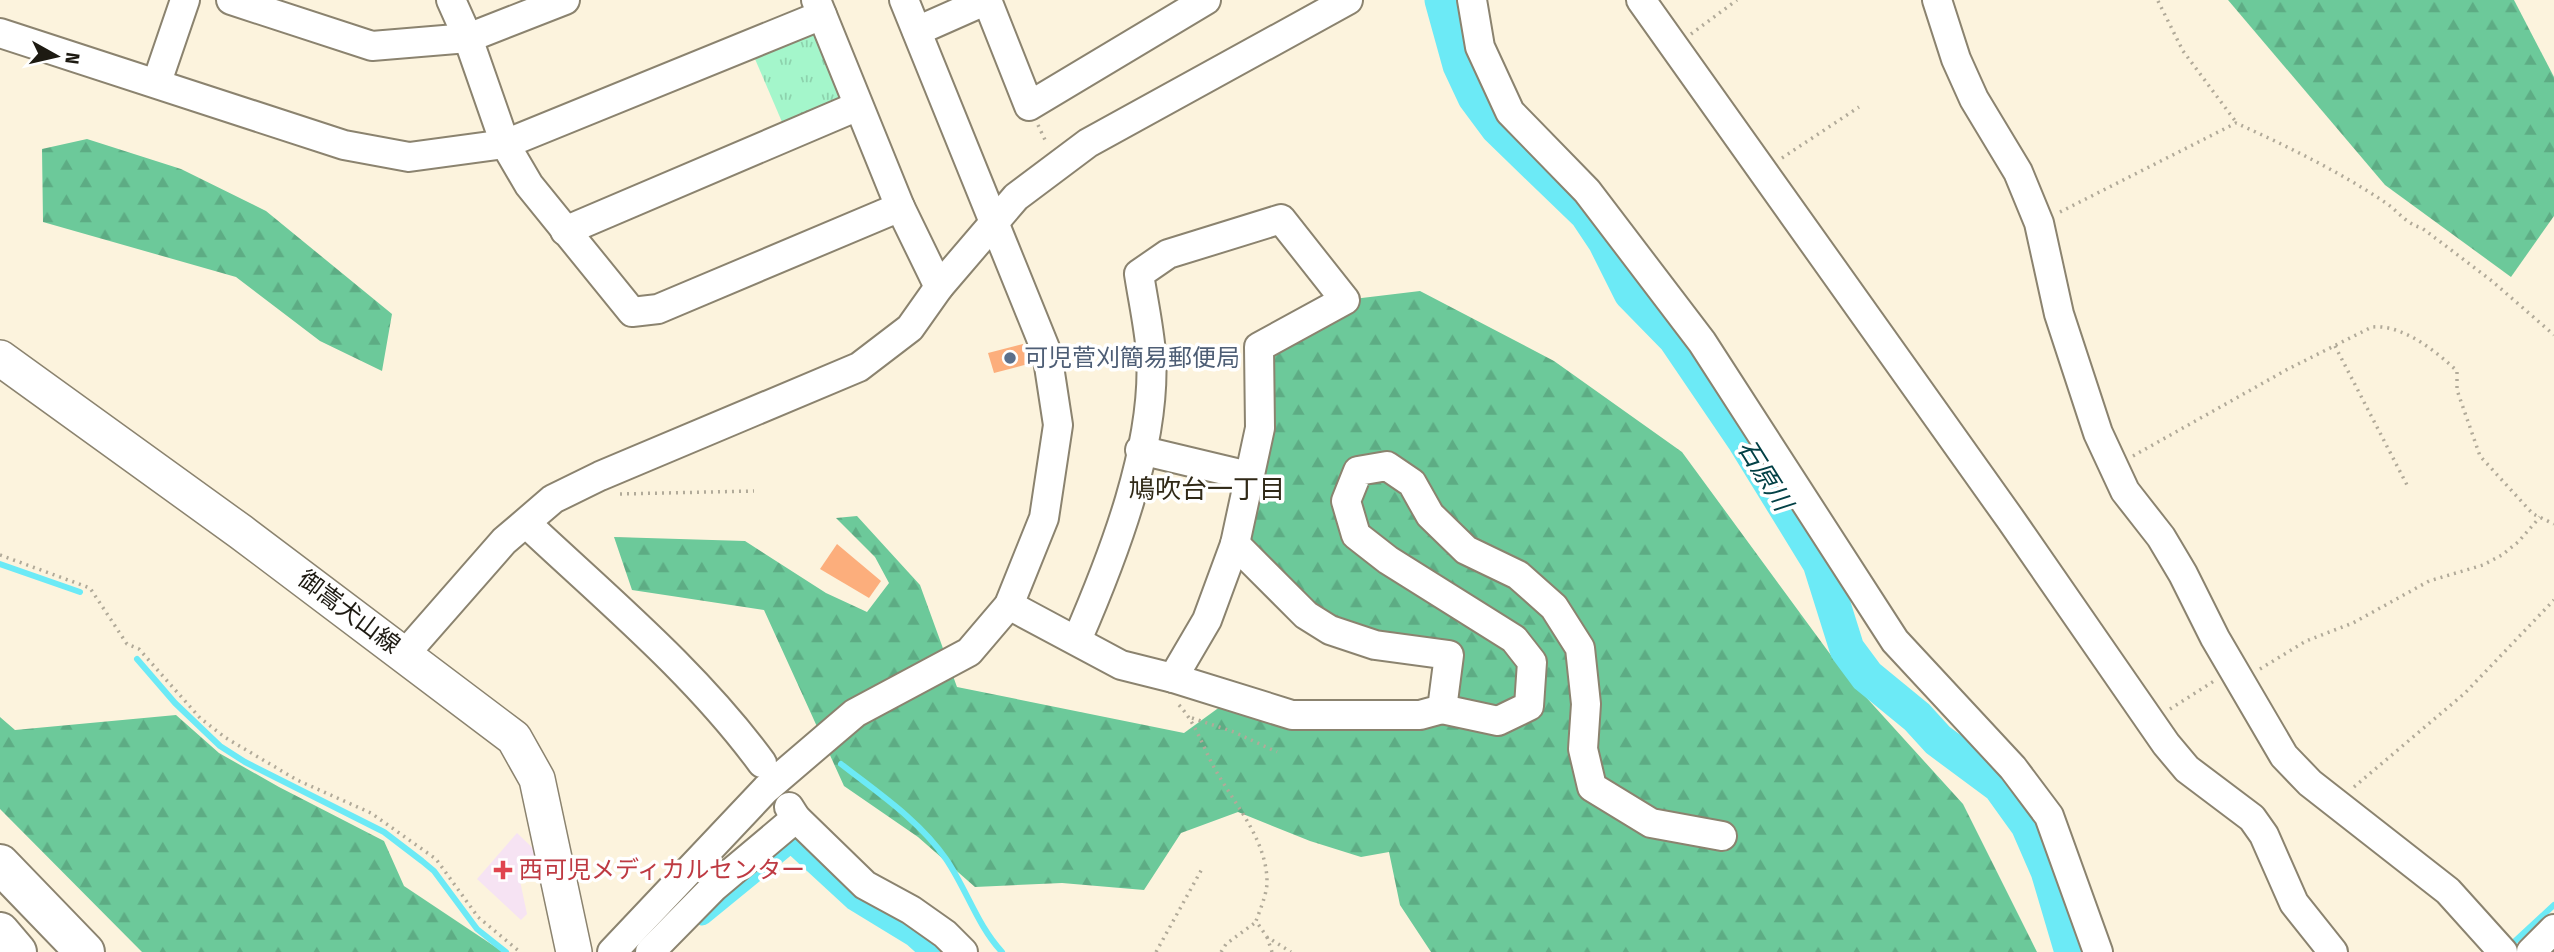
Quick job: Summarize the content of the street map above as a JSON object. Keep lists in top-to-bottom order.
{
  "streets": {
    "main road": ["御嵩犬山線"]
  },
  "districts": ["鳩吹台一丁目"],
  "water": ["石原川"],
  "places": {
    "other": ["可児菅刈簡易郵便局"],
    "health": ["西可児メディカルセンター"]
  },
  "north": "right"
}
